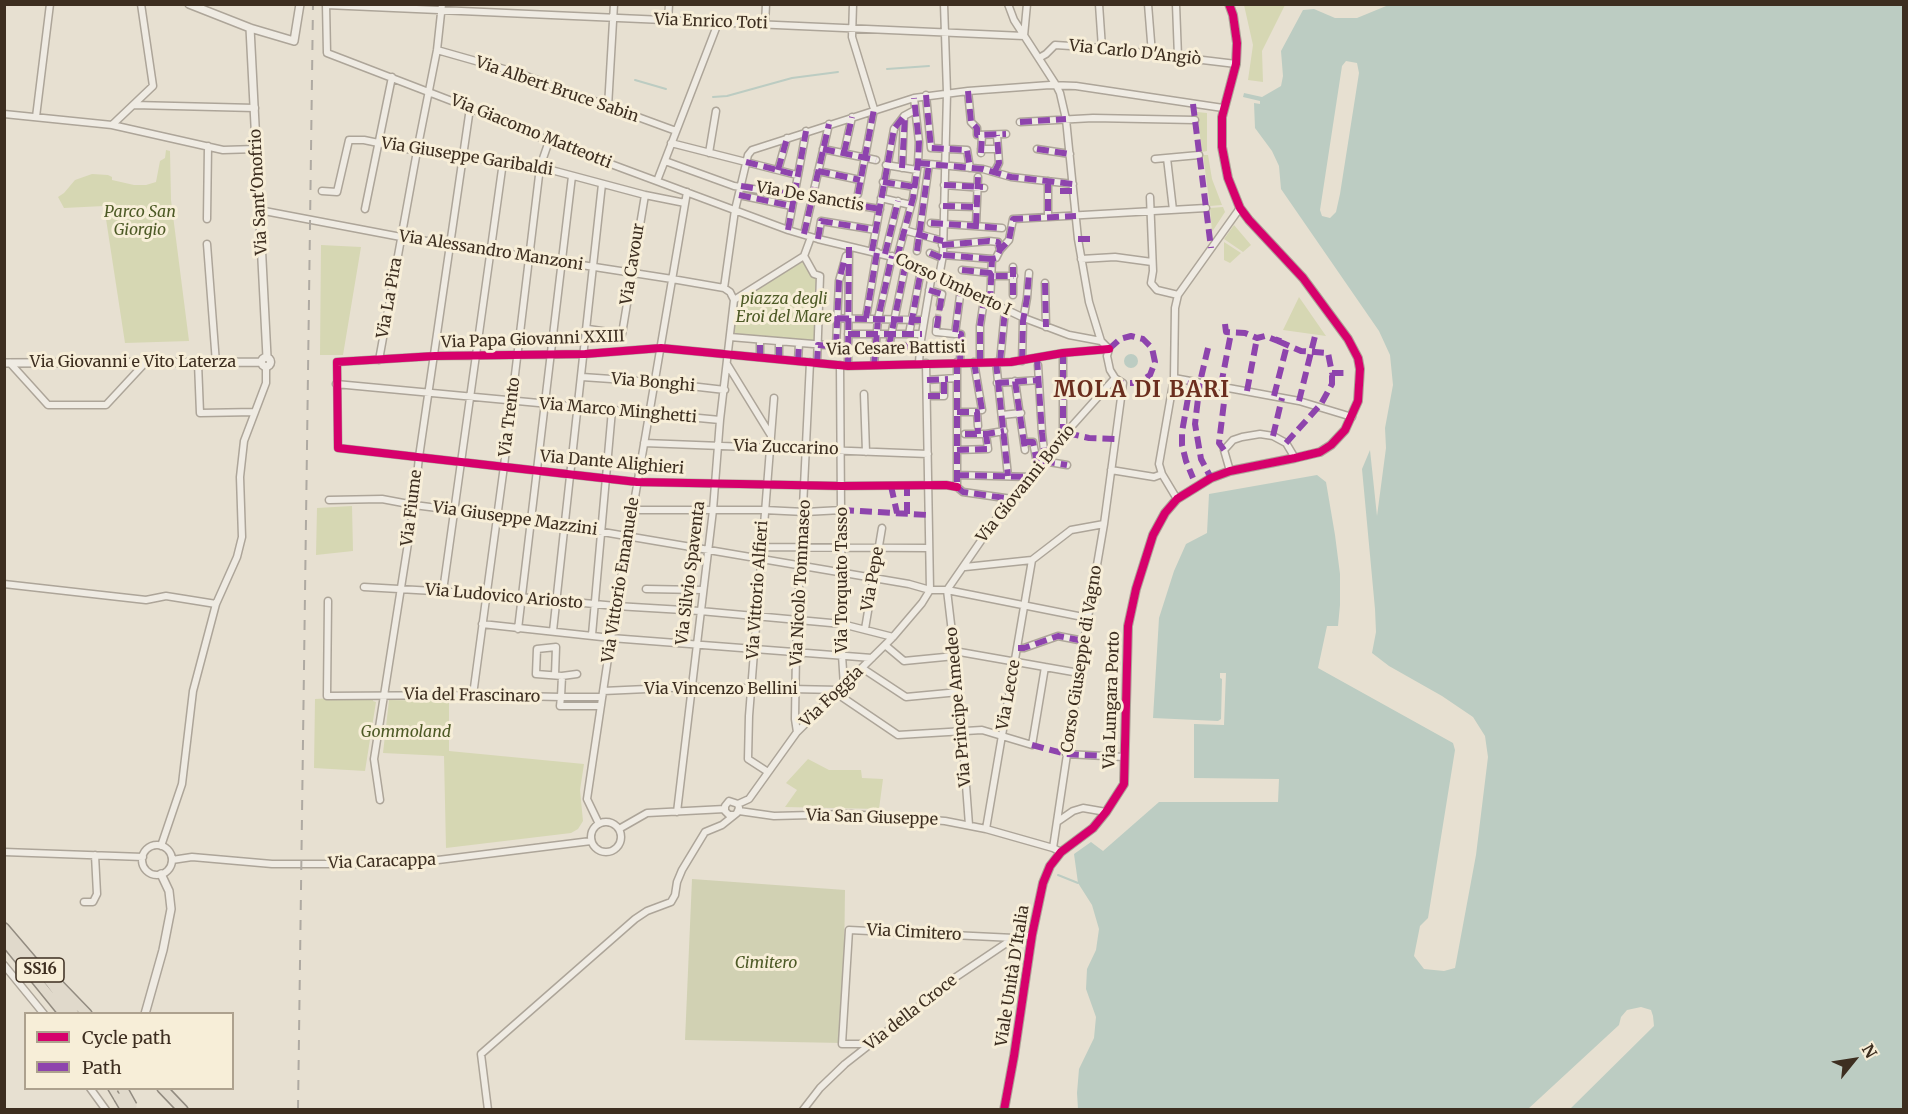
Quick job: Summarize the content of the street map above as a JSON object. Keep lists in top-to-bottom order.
{
  "streets": {
    "highway": ["SS16"],
    "street": [
      "Via Enrico Toti",
      "Via Carlo D'Angiò",
      "Via Albert Bruce Sabin",
      "Via Giacomo Matteotti",
      "Via Giuseppe Garibaldi",
      "Via Sant'Onofrio",
      "Via De Sanctis",
      "Via Alessandro Manzoni",
      "Via Cavour",
      "Corso Umberto I",
      "Via La Pira",
      "Via Papa Giovanni XXIII",
      "Via Cesare Battisti",
      "Via Giovanni e Vito Laterza",
      "Via Bonghi",
      "Via Marco Minghetti",
      "Via Trento",
      "Via Zuccarino",
      "Via Dante Alighieri",
      "Via Giovanni Bovio",
      "Via Fiume",
      "Via Giuseppe Mazzini",
      "Via Silvio Spaventa",
      "Via Pepe",
      "Via Vittorio Emanuele",
      "Via Torquato Tasso",
      "Via Nicolò Tommaseo",
      "Via Vittorio Alfieri",
      "Via Ludovico Ariosto",
      "Corso Giuseppe di Vagno",
      "Via Vincenzo Bellini",
      "Via Lecce",
      "Via del Frascinaro",
      "Via Foggia",
      "Via Lungara Porto",
      "Via Principe Amedeo",
      "Via San Giuseppe",
      "Via Caracappa",
      "Via Cimitero",
      "Viale Unità D'Italia",
      "Via della Croce"
    ]
  },
  "crossings": [
    ["Via Enrico Toti", "Via Giacomo Matteotti"],
    ["Via Enrico Toti", "Via La Pira"],
    ["Via Albert Bruce Sabin", "Via La Pira"],
    ["Via Giacomo Matteotti", "Corso Umberto I"],
    ["Via Giacomo Matteotti", "Via La Pira"],
    ["Via Giacomo Matteotti", "Via Trento"],
    ["Via Giacomo Matteotti", "Via Fiume"],
    ["Via Giacomo Matteotti", "Via Vittorio Emanuele"],
    ["Via Giuseppe Garibaldi", "Via Cavour"],
    ["Via Giuseppe Garibaldi", "Via La Pira"],
    ["Via Giuseppe Garibaldi", "Via Trento"],
    ["Via Giuseppe Garibaldi", "Via Fiume"],
    ["Via Giuseppe Garibaldi", "Via Vittorio Emanuele"],
    ["Via Sant'Onofrio", "Via Alessandro Manzoni"],
    ["Via Sant'Onofrio", "Via Giovanni e Vito Laterza"],
    ["Via Alessandro Manzoni", "Via Cavour"],
    ["Via Alessandro Manzoni", "Via La Pira"],
    ["Via Alessandro Manzoni", "Via Trento"],
    ["Via Alessandro Manzoni", "Via Fiume"],
    ["Via Alessandro Manzoni", "Via Vittorio Emanuele"],
    ["Corso Umberto I", "Via Torquato Tasso"],
    ["Via La Pira", "Via Papa Giovanni XXIII"],
    ["Via Papa Giovanni XXIII", "Via Cesare Battisti"],
    ["Via Papa Giovanni XXIII", "Via Marco Minghetti"],
    ["Via Papa Giovanni XXIII", "Via Trento"],
    ["Via Papa Giovanni XXIII", "Via Dante Alighieri"],
    ["Via Papa Giovanni XXIII", "Via Fiume"],
    ["Via Papa Giovanni XXIII", "Via Silvio Spaventa"],
    ["Via Papa Giovanni XXIII", "Via Vittorio Emanuele"],
    ["Via Cesare Battisti", "Via Silvio Spaventa"],
    ["Via Cesare Battisti", "Via Torquato Tasso"],
    ["Via Cesare Battisti", "Via Nicolò Tommaseo"],
    ["Via Bonghi", "Via Silvio Spaventa"],
    ["Via Bonghi", "Via Vittorio Emanuele"],
    ["Via Marco Minghetti", "Via Trento"],
    ["Via Marco Minghetti", "Via Dante Alighieri"],
    ["Via Marco Minghetti", "Via Fiume"],
    ["Via Marco Minghetti", "Via Silvio Spaventa"],
    ["Via Marco Minghetti", "Via Vittorio Emanuele"],
    ["Via Trento", "Via Dante Alighieri"],
    ["Via Trento", "Via Giuseppe Mazzini"],
    ["Via Trento", "Via Ludovico Ariosto"],
    ["Via Trento", "Via del Frascinaro"],
    ["Via Zuccarino", "Via Silvio Spaventa"],
    ["Via Zuccarino", "Via Vittorio Emanuele"],
    ["Via Zuccarino", "Via Torquato Tasso"],
    ["Via Zuccarino", "Via Nicolò Tommaseo"],
    ["Via Zuccarino", "Via Vittorio Alfieri"],
    ["Via Dante Alighieri", "Via Giovanni Bovio"],
    ["Via Dante Alighieri", "Via Fiume"],
    ["Via Dante Alighieri", "Via Silvio Spaventa"],
    ["Via Dante Alighieri", "Via Vittorio Emanuele"],
    ["Via Dante Alighieri", "Via Torquato Tasso"],
    ["Via Dante Alighieri", "Via Nicolò Tommaseo"],
    ["Via Dante Alighieri", "Via Vittorio Alfieri"],
    ["Via Giovanni Bovio", "Via Giuseppe Mazzini"],
    ["Via Giovanni Bovio", "Corso Giuseppe di Vagno"],
    ["Via Giovanni Bovio", "Via Principe Amedeo"],
    ["Via Fiume", "Via Giuseppe Mazzini"],
    ["Via Fiume", "Via Ludovico Ariosto"],
    ["Via Fiume", "Via del Frascinaro"],
    ["Via Giuseppe Mazzini", "Via Silvio Spaventa"],
    ["Via Giuseppe Mazzini", "Via Pepe"],
    ["Via Giuseppe Mazzini", "Via Vittorio Emanuele"],
    ["Via Giuseppe Mazzini", "Via Torquato Tasso"],
    ["Via Giuseppe Mazzini", "Via Nicolò Tommaseo"],
    ["Via Giuseppe Mazzini", "Via Vittorio Alfieri"],
    ["Via Giuseppe Mazzini", "Corso Giuseppe di Vagno"],
    ["Via Giuseppe Mazzini", "Via Lecce"],
    ["Via Giuseppe Mazzini", "Via Foggia"],
    ["Via Giuseppe Mazzini", "Via Principe Amedeo"],
    ["Via Silvio Spaventa", "Via Ludovico Ariosto"],
    ["Via Silvio Spaventa", "Via Vincenzo Bellini"],
    ["Via Silvio Spaventa", "Via San Giuseppe"],
    ["Via Pepe", "Via Ludovico Ariosto"],
    ["Via Vittorio Emanuele", "Via Ludovico Ariosto"],
    ["Via Vittorio Emanuele", "Via Vincenzo Bellini"],
    ["Via Vittorio Emanuele", "Via del Frascinaro"],
    ["Via Vittorio Emanuele", "Via San Giuseppe"],
    ["Via Vittorio Emanuele", "Via Caracappa"],
    ["Via Torquato Tasso", "Via Ludovico Ariosto"],
    ["Via Torquato Tasso", "Via Vincenzo Bellini"],
    ["Via Torquato Tasso", "Via Foggia"],
    ["Via Nicolò Tommaseo", "Via Ludovico Ariosto"],
    ["Via Nicolò Tommaseo", "Via Vincenzo Bellini"],
    ["Via Nicolò Tommaseo", "Via Foggia"],
    ["Via Vittorio Alfieri", "Via Ludovico Ariosto"],
    ["Via Vittorio Alfieri", "Via Vincenzo Bellini"],
    ["Via Vittorio Alfieri", "Via Foggia"],
    ["Via Ludovico Ariosto", "Via Foggia"],
    ["Corso Giuseppe di Vagno", "Via San Giuseppe"],
    ["Via Vincenzo Bellini", "Via del Frascinaro"],
    ["Via Vincenzo Bellini", "Via Foggia"],
    ["Via Lecce", "Via San Giuseppe"],
    ["Via Foggia", "Via San Giuseppe"],
    ["Via Lungara Porto", "Via San Giuseppe"],
    ["Via Lungara Porto", "Viale Unità D'Italia"],
    ["Via Principe Amedeo", "Via San Giuseppe"],
    ["Via San Giuseppe", "Via Caracappa"],
    ["Via San Giuseppe", "Viale Unità D'Italia"],
    ["Via Cimitero", "Via della Croce"],
    ["Viale Unità D'Italia", "Via della Croce"]
  ],
  "districts": ["MOLA DI BARI"],
  "parks": [
    "Parco San Giorgio",
    "piazza degli Eroi del Mare",
    "Gommoland",
    "Cimitero"
  ],
  "legend": ["Cycle path", "Path"],
  "north": "top right"
}
